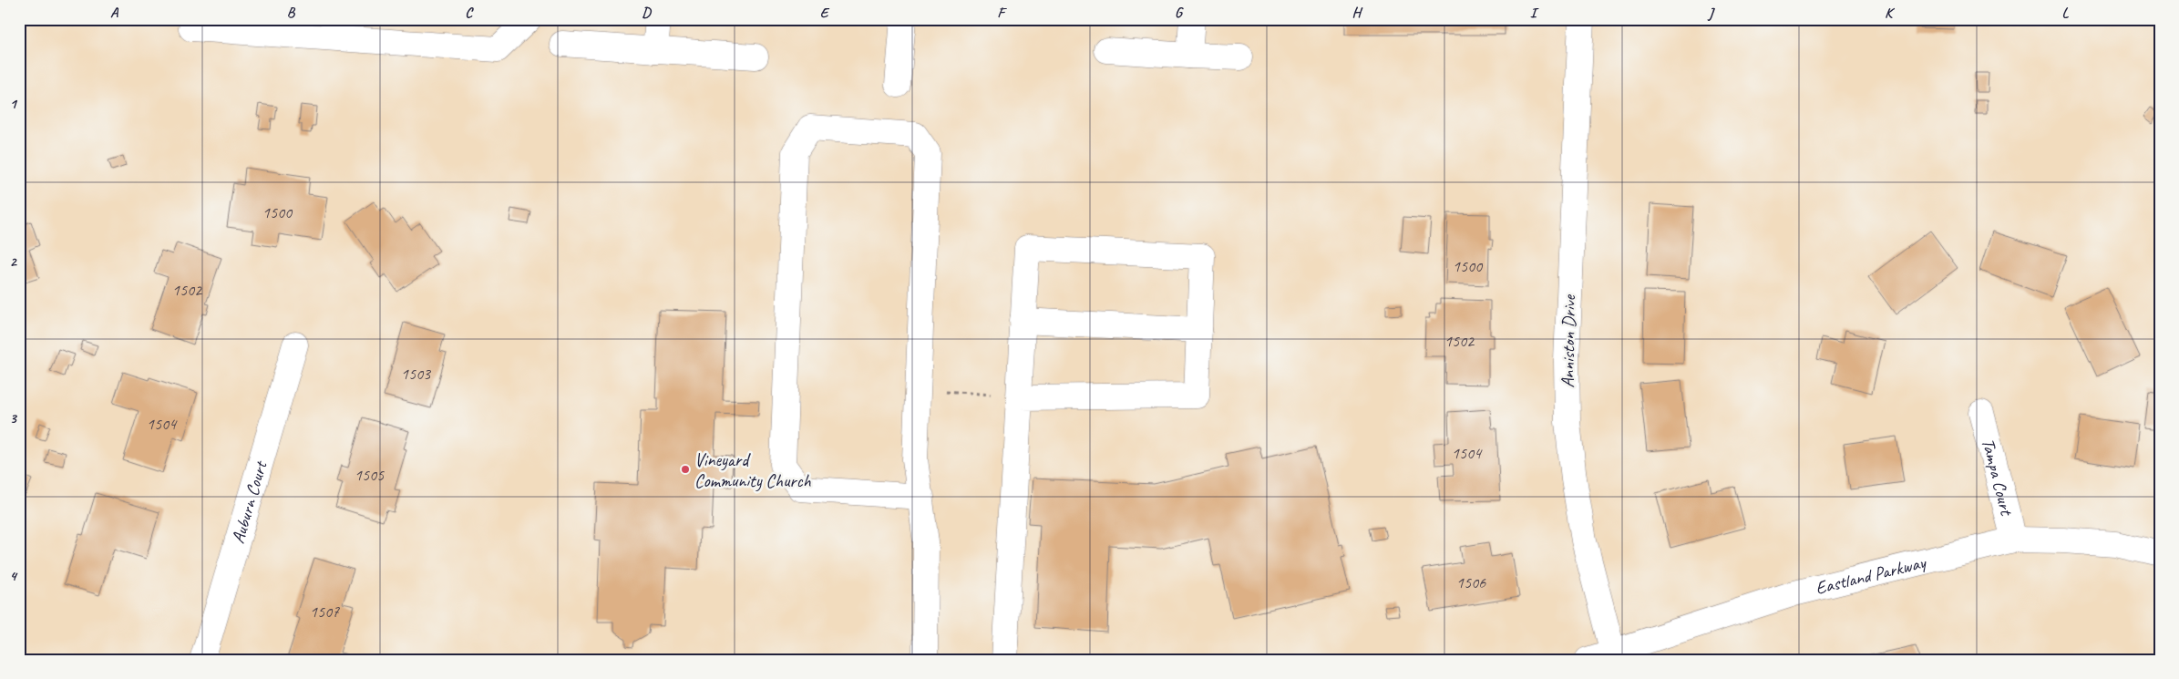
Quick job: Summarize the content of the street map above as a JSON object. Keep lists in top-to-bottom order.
{
  "streets": {
    "street": [
      "Anniston Drive",
      "Tampa Court",
      "Auburn Court",
      "Eastland Parkway"
    ]
  },
  "crossings": [
    ["Anniston Drive", "Eastland Parkway"],
    ["Tampa Court", "Eastland Parkway"]
  ],
  "places": ["Vineyard Community Church"],
  "house_numbers": [
    "1500",
    "1500",
    "1502",
    "1502",
    "1503",
    "1504",
    "1504",
    "1505",
    "1506",
    "1507"
  ],
  "grid": {
    "columns": [
      "A",
      "B",
      "C",
      "D",
      "E",
      "F",
      "G",
      "H",
      "I",
      "J",
      "K",
      "L"
    ],
    "rows": [
      "1",
      "2",
      "3",
      "4"
    ]
  }
}
